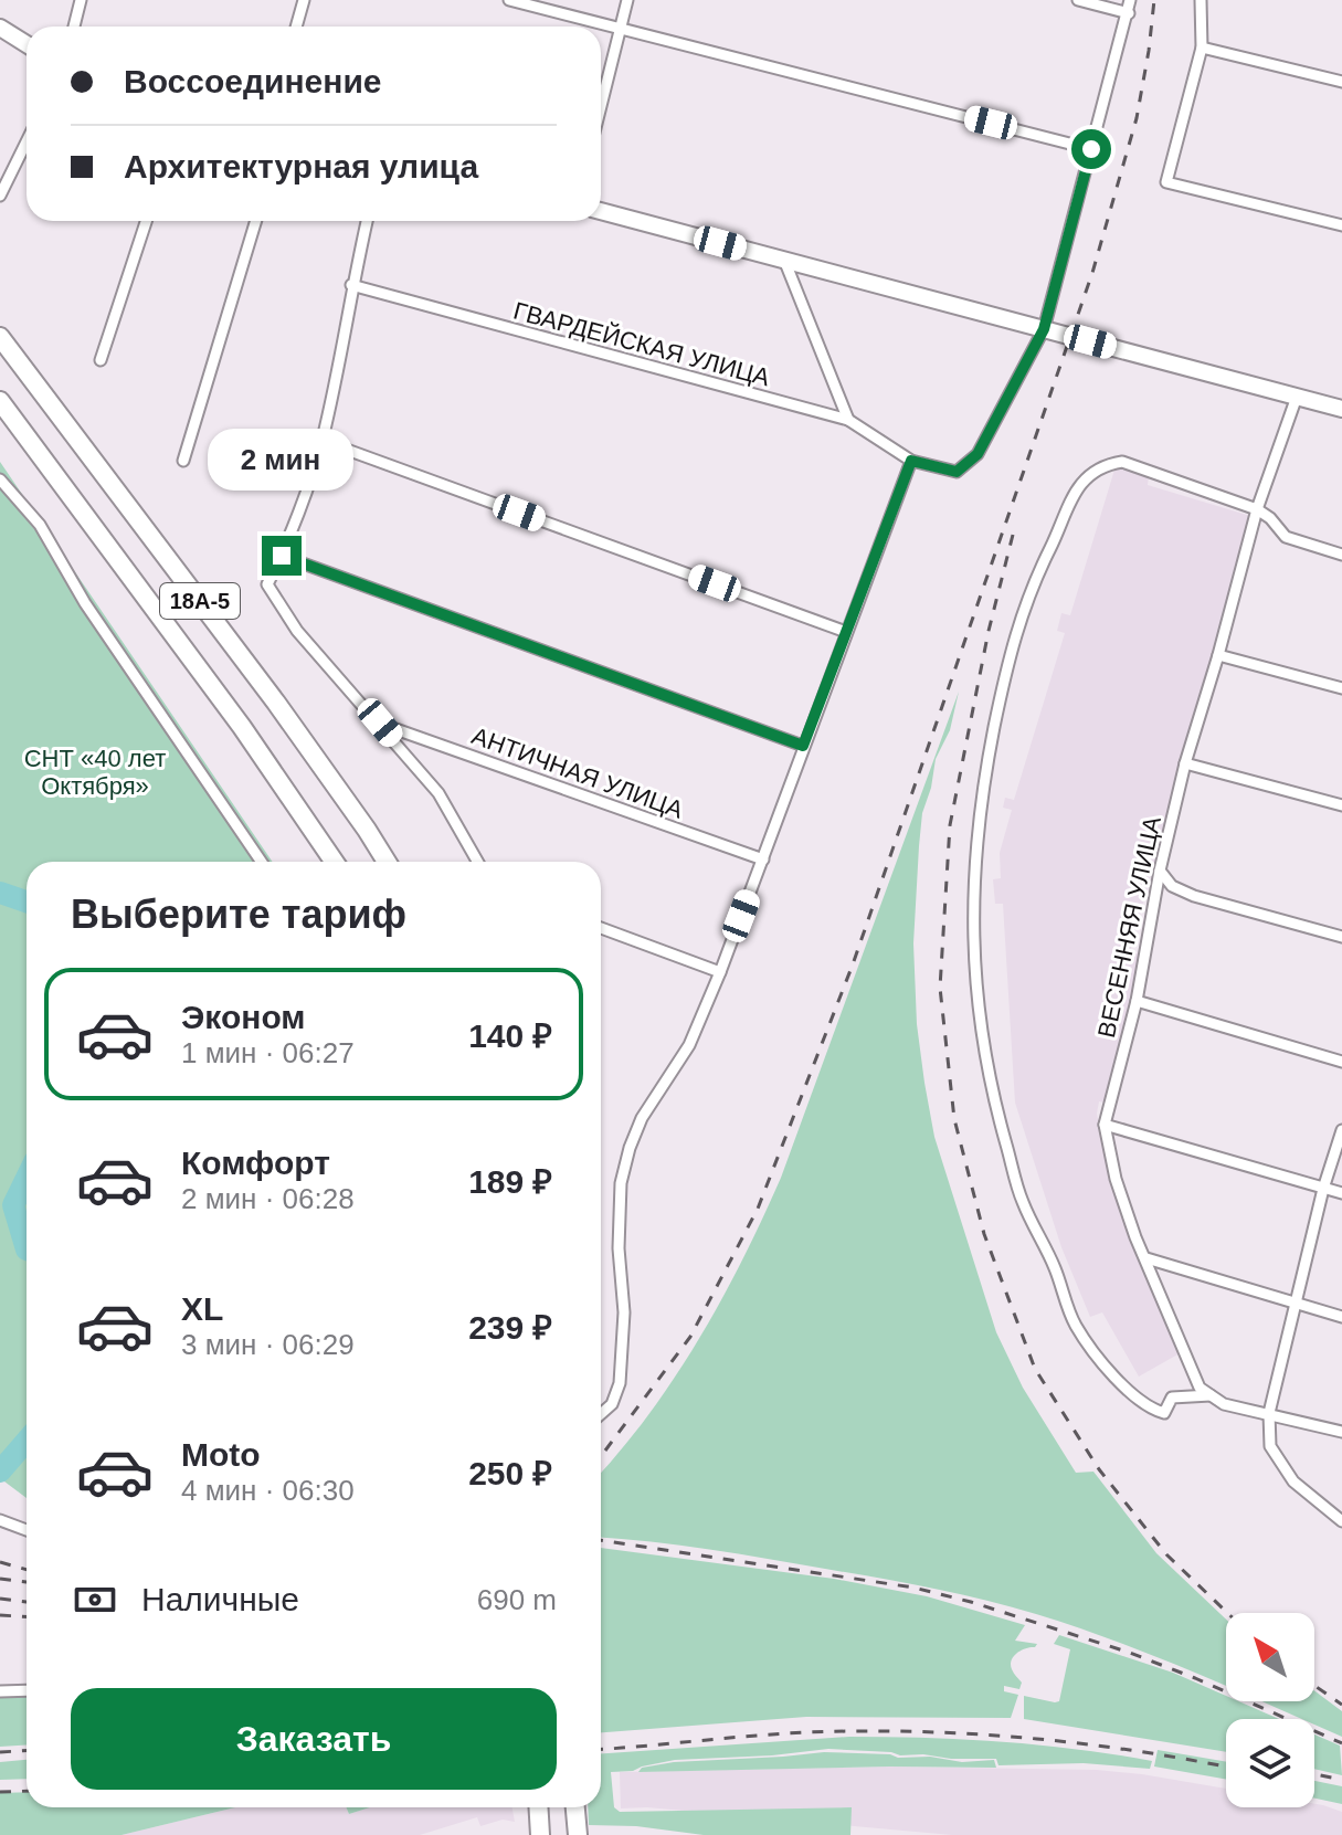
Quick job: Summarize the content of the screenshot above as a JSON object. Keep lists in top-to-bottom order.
{
  "streets": {
    "highway": ["18А-5"],
    "street": ["ГВАРДЕЙСКАЯ УЛИЦА", "АНТИЧНАЯ УЛИЦА", "ВЕСЕННЯЯ УЛИЦА"]
  },
  "parks": ["СНТ «40 лет Октября»"],
  "north": "top left",
  "page": {
    "banner": ["Воссоединение", "Архитектурная улица"],
    "bubble": "2 мин",
    "heading": "Выберите тариф",
    "list": [
      {
        "name": "Эконом",
        "note": "1 мин · 06:27",
        "value": "140 ₽"
      },
      {
        "name": "Комфорт",
        "note": "2 мин · 06:28",
        "value": "189 ₽"
      },
      {
        "name": "XL",
        "note": "3 мин · 06:29",
        "value": "239 ₽"
      },
      {
        "name": "Moto",
        "note": "4 мин · 06:30",
        "value": "250 ₽"
      }
    ],
    "pay": ["Наличные", "690 m"],
    "buttons": "Заказать"
  }
}
